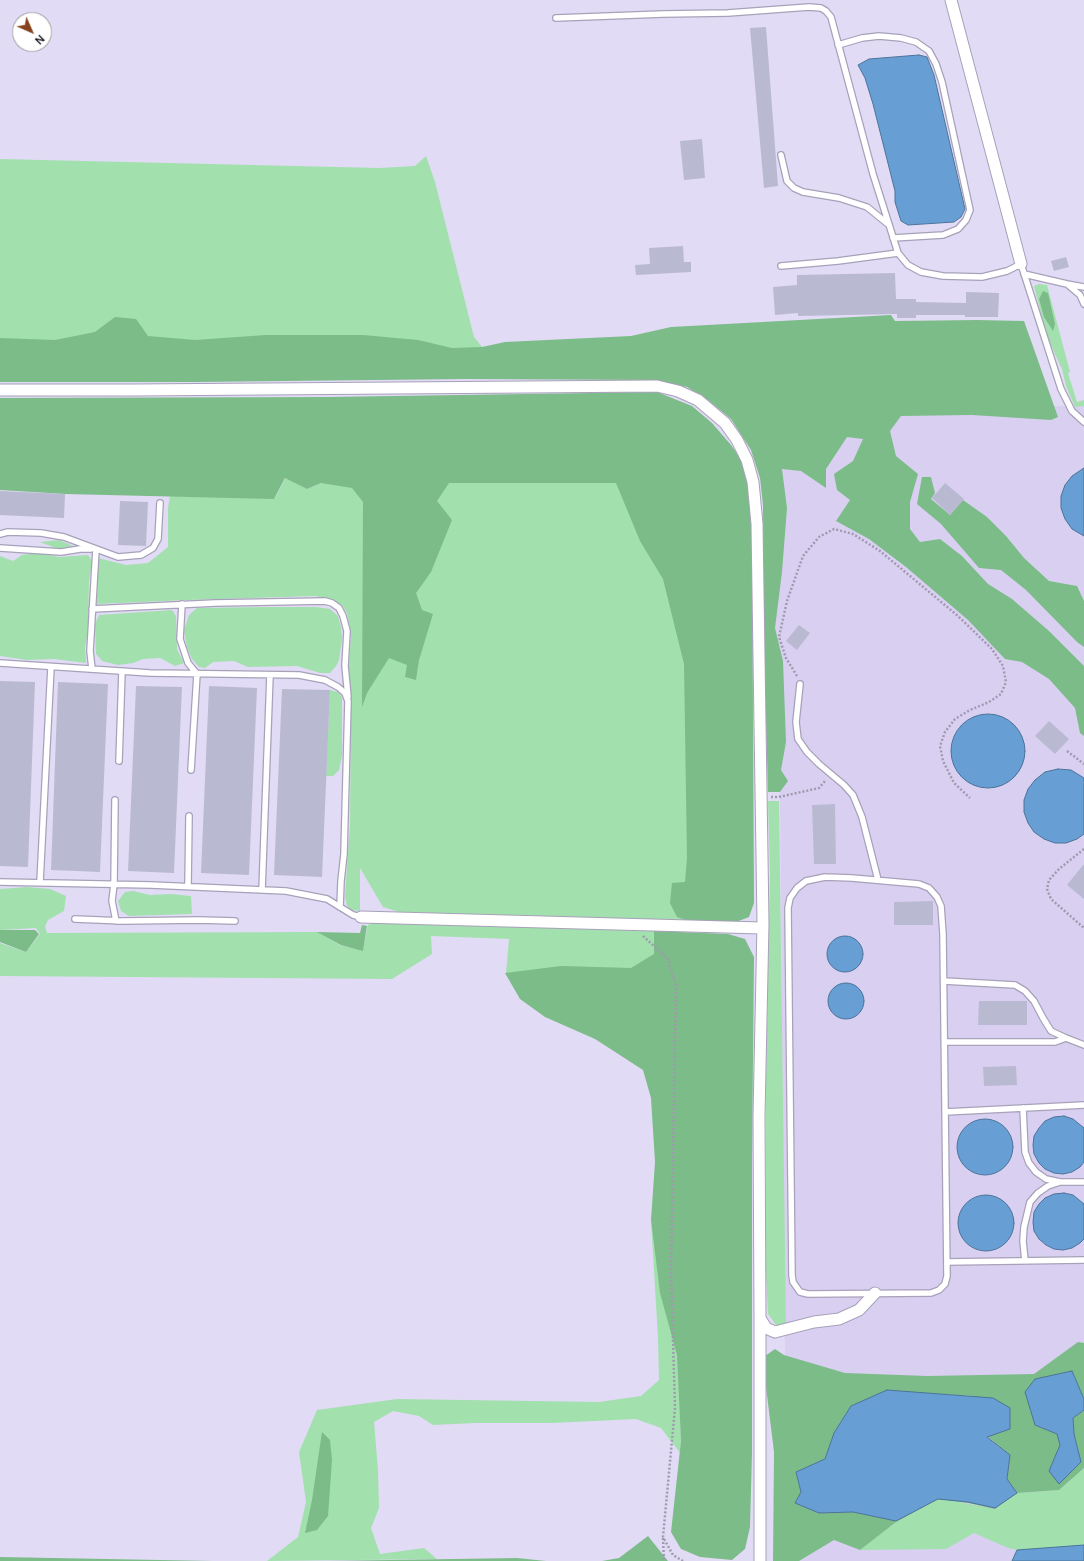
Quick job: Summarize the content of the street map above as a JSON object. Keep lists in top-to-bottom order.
{
  "north": "bottom right"
}
